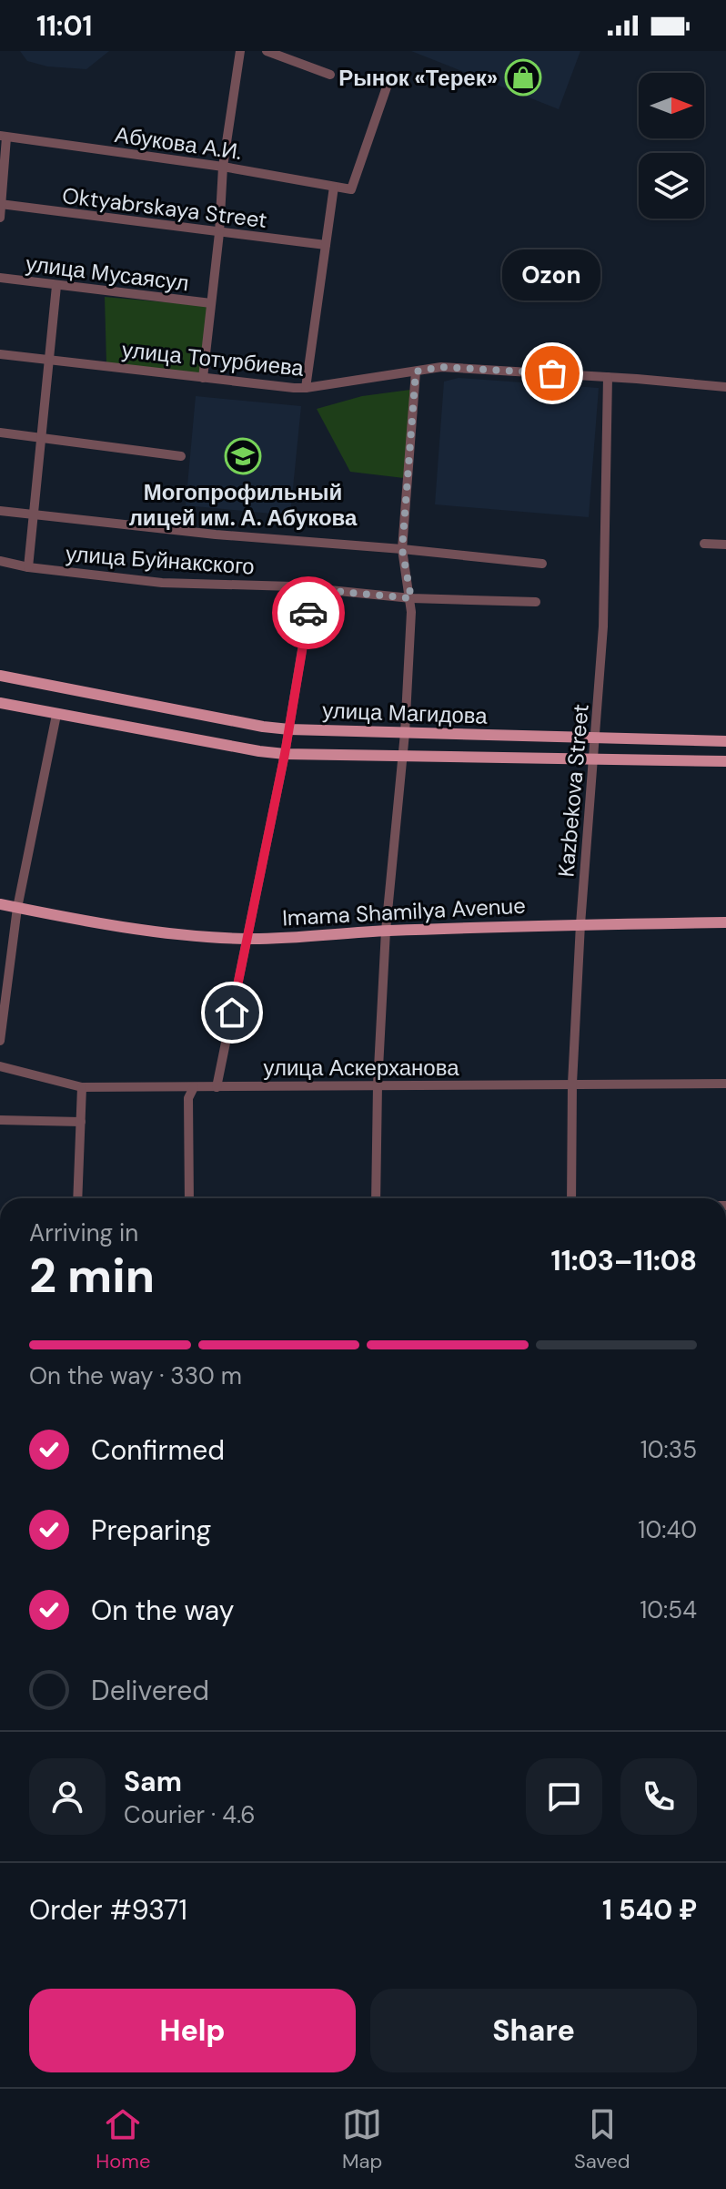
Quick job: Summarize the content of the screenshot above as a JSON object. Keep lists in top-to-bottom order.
{
  "streets": {
    "main road": ["улица Магидова", "Imama Shamilya Avenue"],
    "street": [
      "Абукова А.И.",
      "Oktyabrskaya Street",
      "улица Мусаясул",
      "улица Тотурбиева",
      "улица Буйнакского",
      "Kazbekova Street",
      "улица Аскерханова"
    ]
  },
  "crossings": [
    ["улица Тотурбиева", "Kazbekova Street"],
    ["улица Магидова", "Kazbekova Street"],
    ["Kazbekova Street", "Imama Shamilya Avenue"],
    ["Kazbekova Street", "улица Аскерханова"]
  ],
  "places": {
    "shop": ["Рынок «Терек»"],
    "other": ["Ozon"],
    "school or university": ["Могопрофильный лицей им. А. Абукова"]
  },
  "north": "right",
  "page": {
    "status": "11:01",
    "bubble": "Ozon",
    "heading": ["2 min", "Arriving in", "11:03–11:08"],
    "panel": [
      "Sam",
      "Courier · 4.6",
      "Order #9371",
      "1 540 ₽"
    ],
    "bar": "On the way · 330 m",
    "list": [
      ["Confirmed", "10:35"],
      ["Preparing", "10:40"],
      ["On the way", "10:54"],
      "Delivered"
    ],
    "buttons": ["Help", "Share"],
    "tabs": ["Home", "Map", "Saved"]
  }
}
